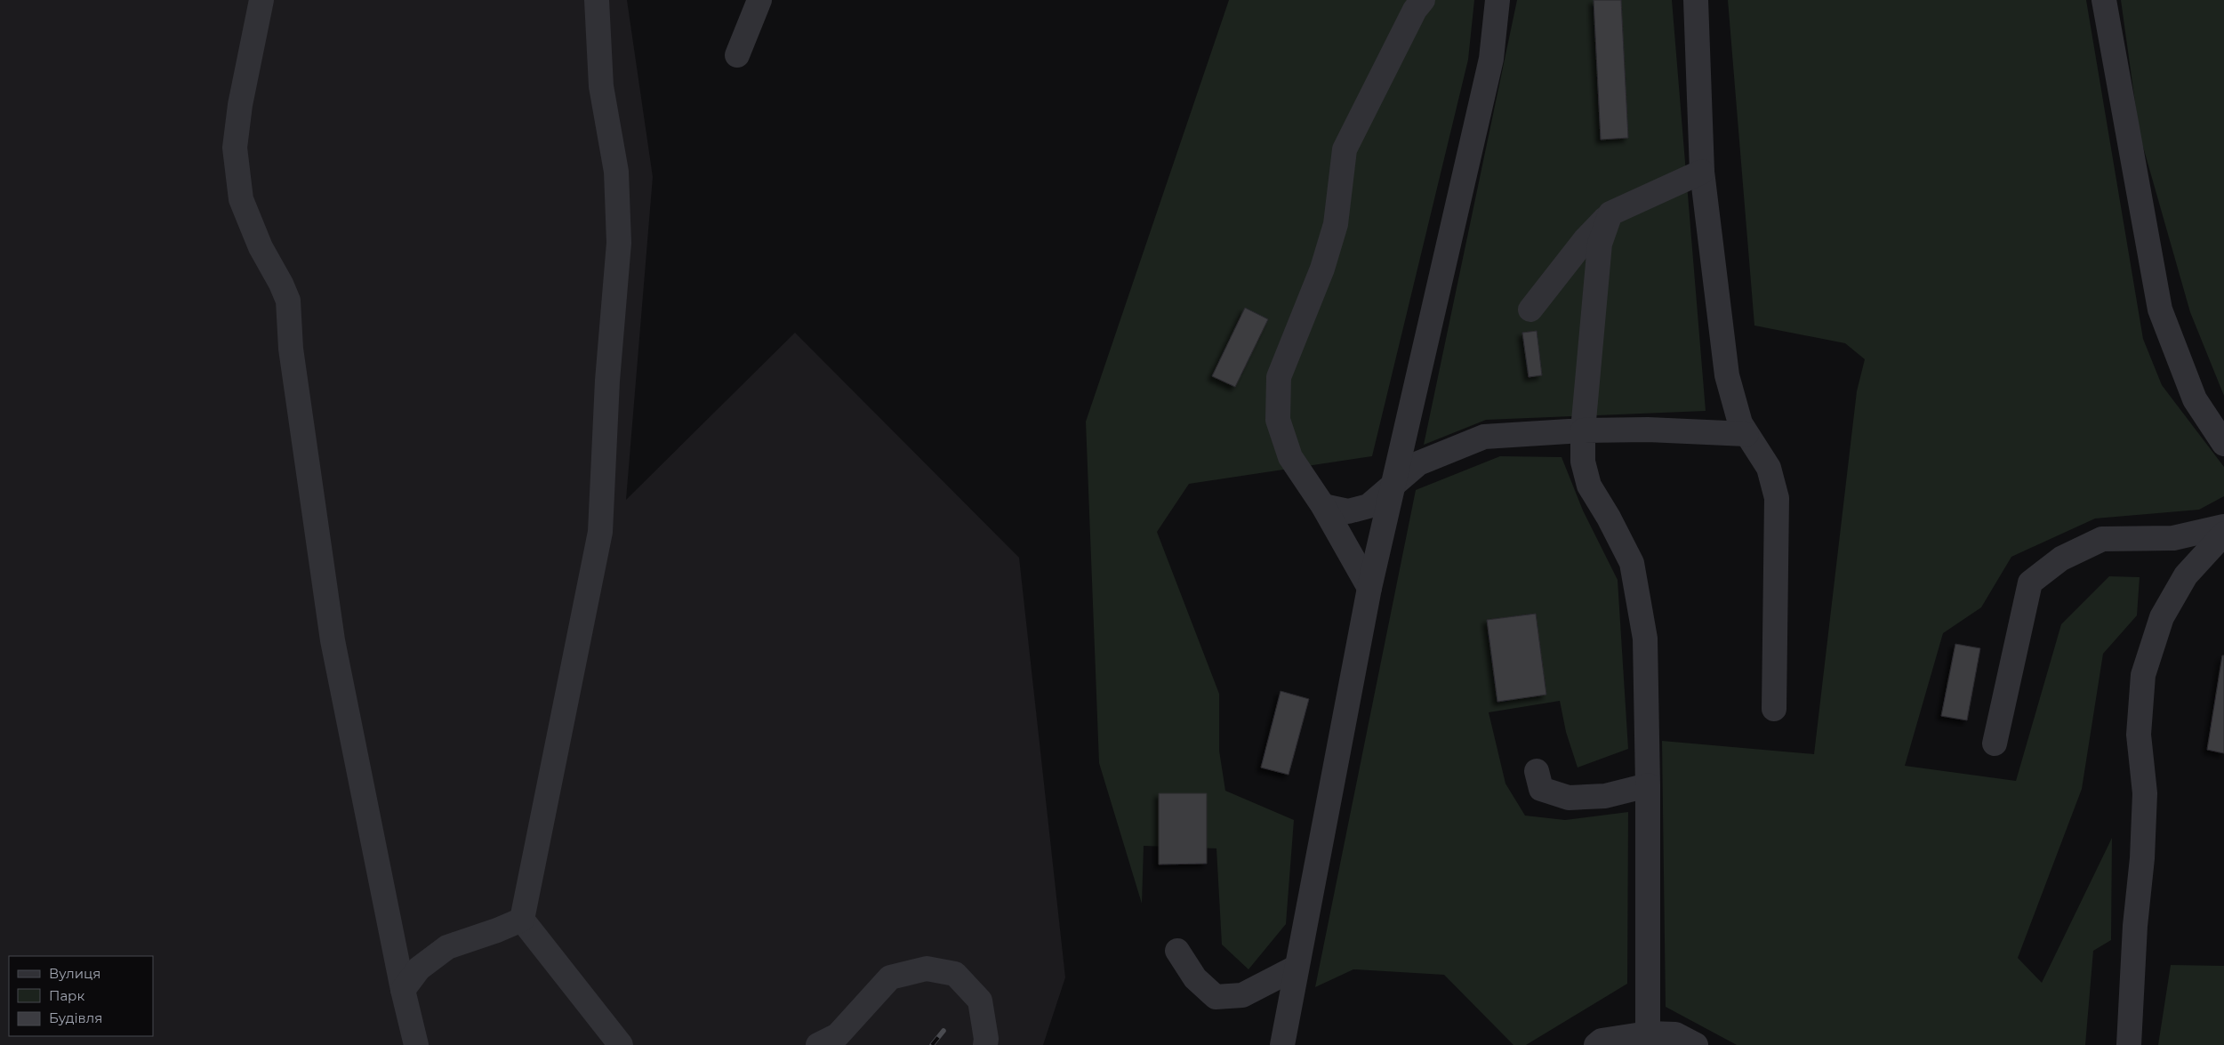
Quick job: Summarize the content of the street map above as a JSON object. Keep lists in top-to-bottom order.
{
  "legend": ["Вулиця", "Парк", "Будівля"]
}
